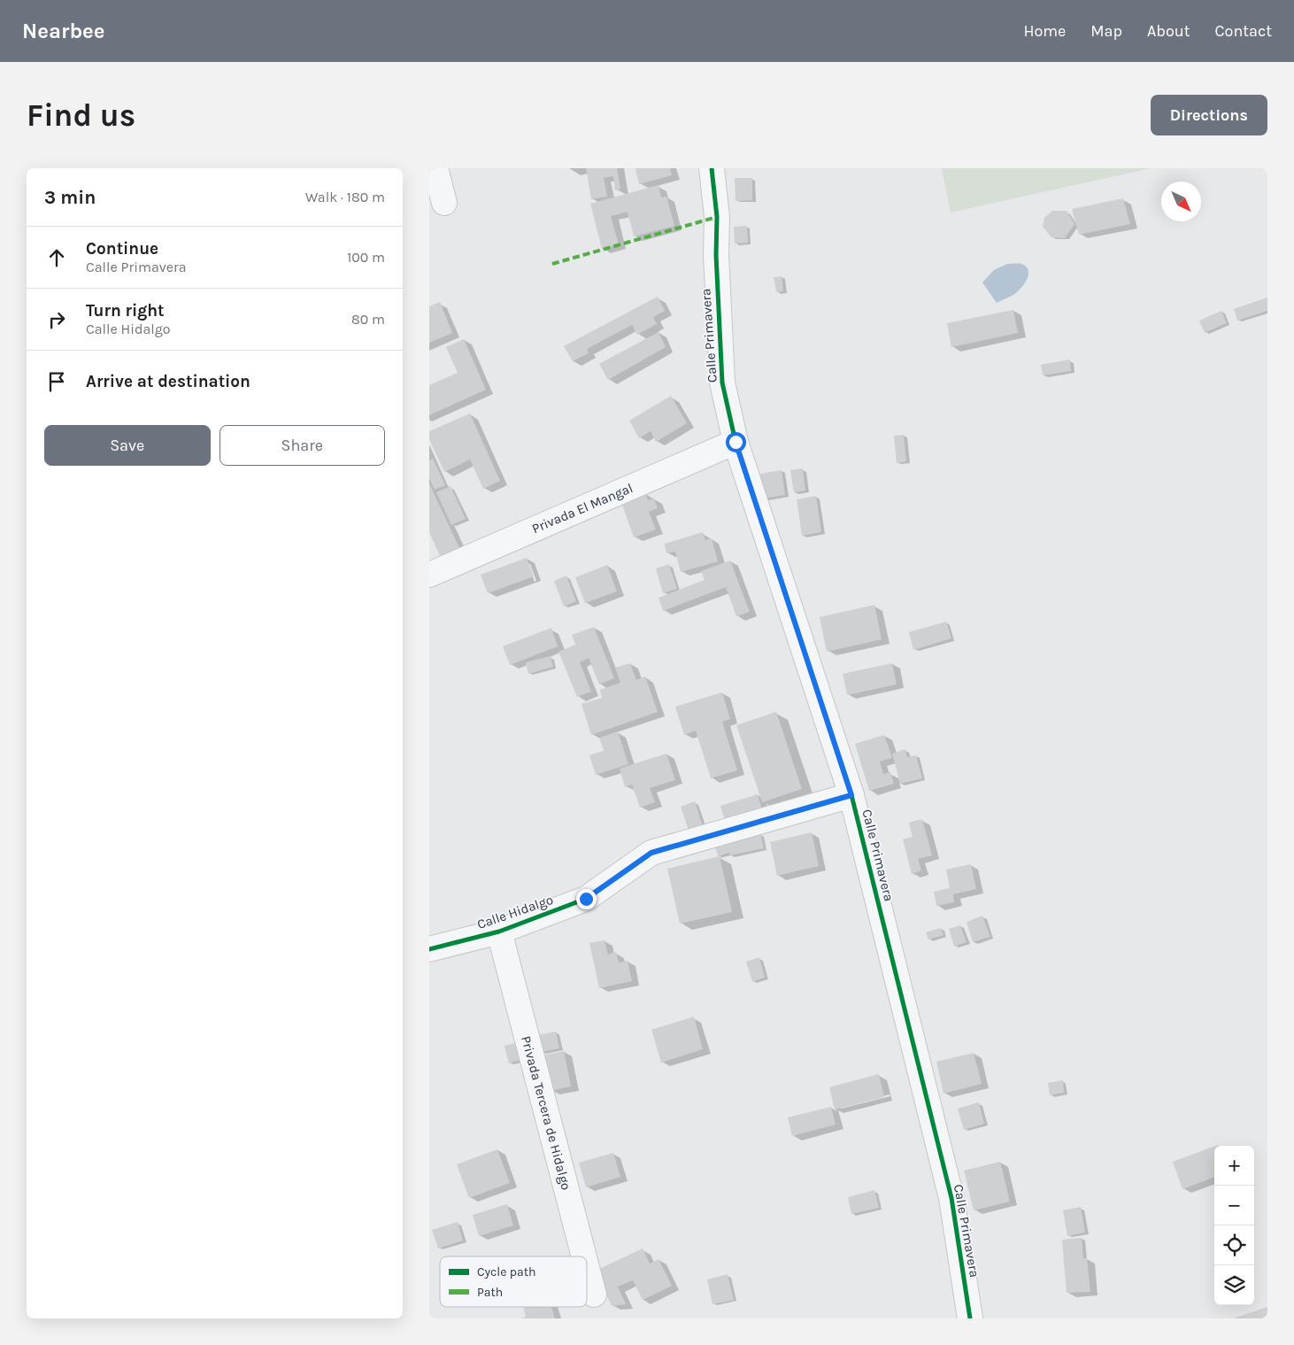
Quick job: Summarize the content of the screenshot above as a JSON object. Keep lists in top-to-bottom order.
{
  "streets": {
    "street": [
      "Calle Primavera",
      "Privada El Mangal",
      "Calle Hidalgo",
      "Privada Tercera de Hidalgo"
    ]
  },
  "crossings": [
    ["Calle Primavera", "Privada El Mangal"],
    ["Calle Primavera", "Calle Hidalgo"],
    ["Calle Hidalgo", "Privada Tercera de Hidalgo"]
  ],
  "legend": ["Cycle path", "Path"],
  "north": "bottom right",
  "page": {
    "header": "Nearbee",
    "nav": [
      "Home",
      "Map",
      "About",
      "Contact"
    ],
    "buttons": [
      "Directions",
      ["Save", "Share"]
    ],
    "title": "Find us",
    "heading": ["3 min", "Walk · 180 m"],
    "list": [
      ["Continue", "Calle Primavera", "100 m"],
      ["Turn right", "Calle Hidalgo", "80 m"],
      "Arrive at destination"
    ],
    "map_buttons": ["+", "−"]
  }
}
